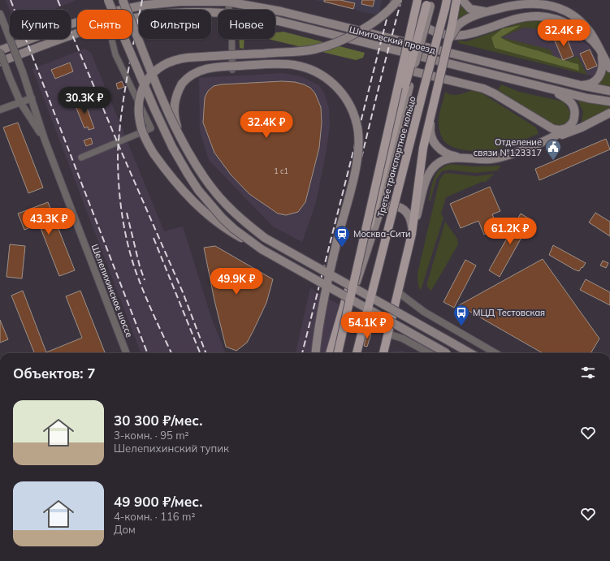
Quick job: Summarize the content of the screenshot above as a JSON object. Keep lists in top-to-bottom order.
{
  "streets": {
    "main road": ["Шмитовский проезд", "Третье транспортное кольцо"],
    "street": ["Шелепихинское шоссе"]
  },
  "crossings": [
    ["Шмитовский проезд", "Шелепихинское шоссе"]
  ],
  "places": {
    "public building": ["Отделение связи №123317"],
    "station": ["Москва-Сити"],
    "bus stop": ["МЦД Тестовская"]
  },
  "house_numbers": ["1 с1"],
  "page": {
    "chip": [
      "Купить",
      "Снять",
      "Фильтры",
      "Новое"
    ],
    "price": [
      "32.4K ₽",
      "30.3K ₽",
      "32.4K ₽",
      "43.3K ₽",
      "61.2K ₽",
      "49.9K ₽",
      "54.1K ₽"
    ],
    "heading": "Объектов: 7",
    "list": [
      {
        "name": "30 300 ₽/мес.",
        "note": "3-комн. · 95 m² · Шелепихинский тупик"
      },
      {
        "name": "49 900 ₽/мес.",
        "note": "4-комн. · 116 m² · Дом"
      }
    ]
  }
}
